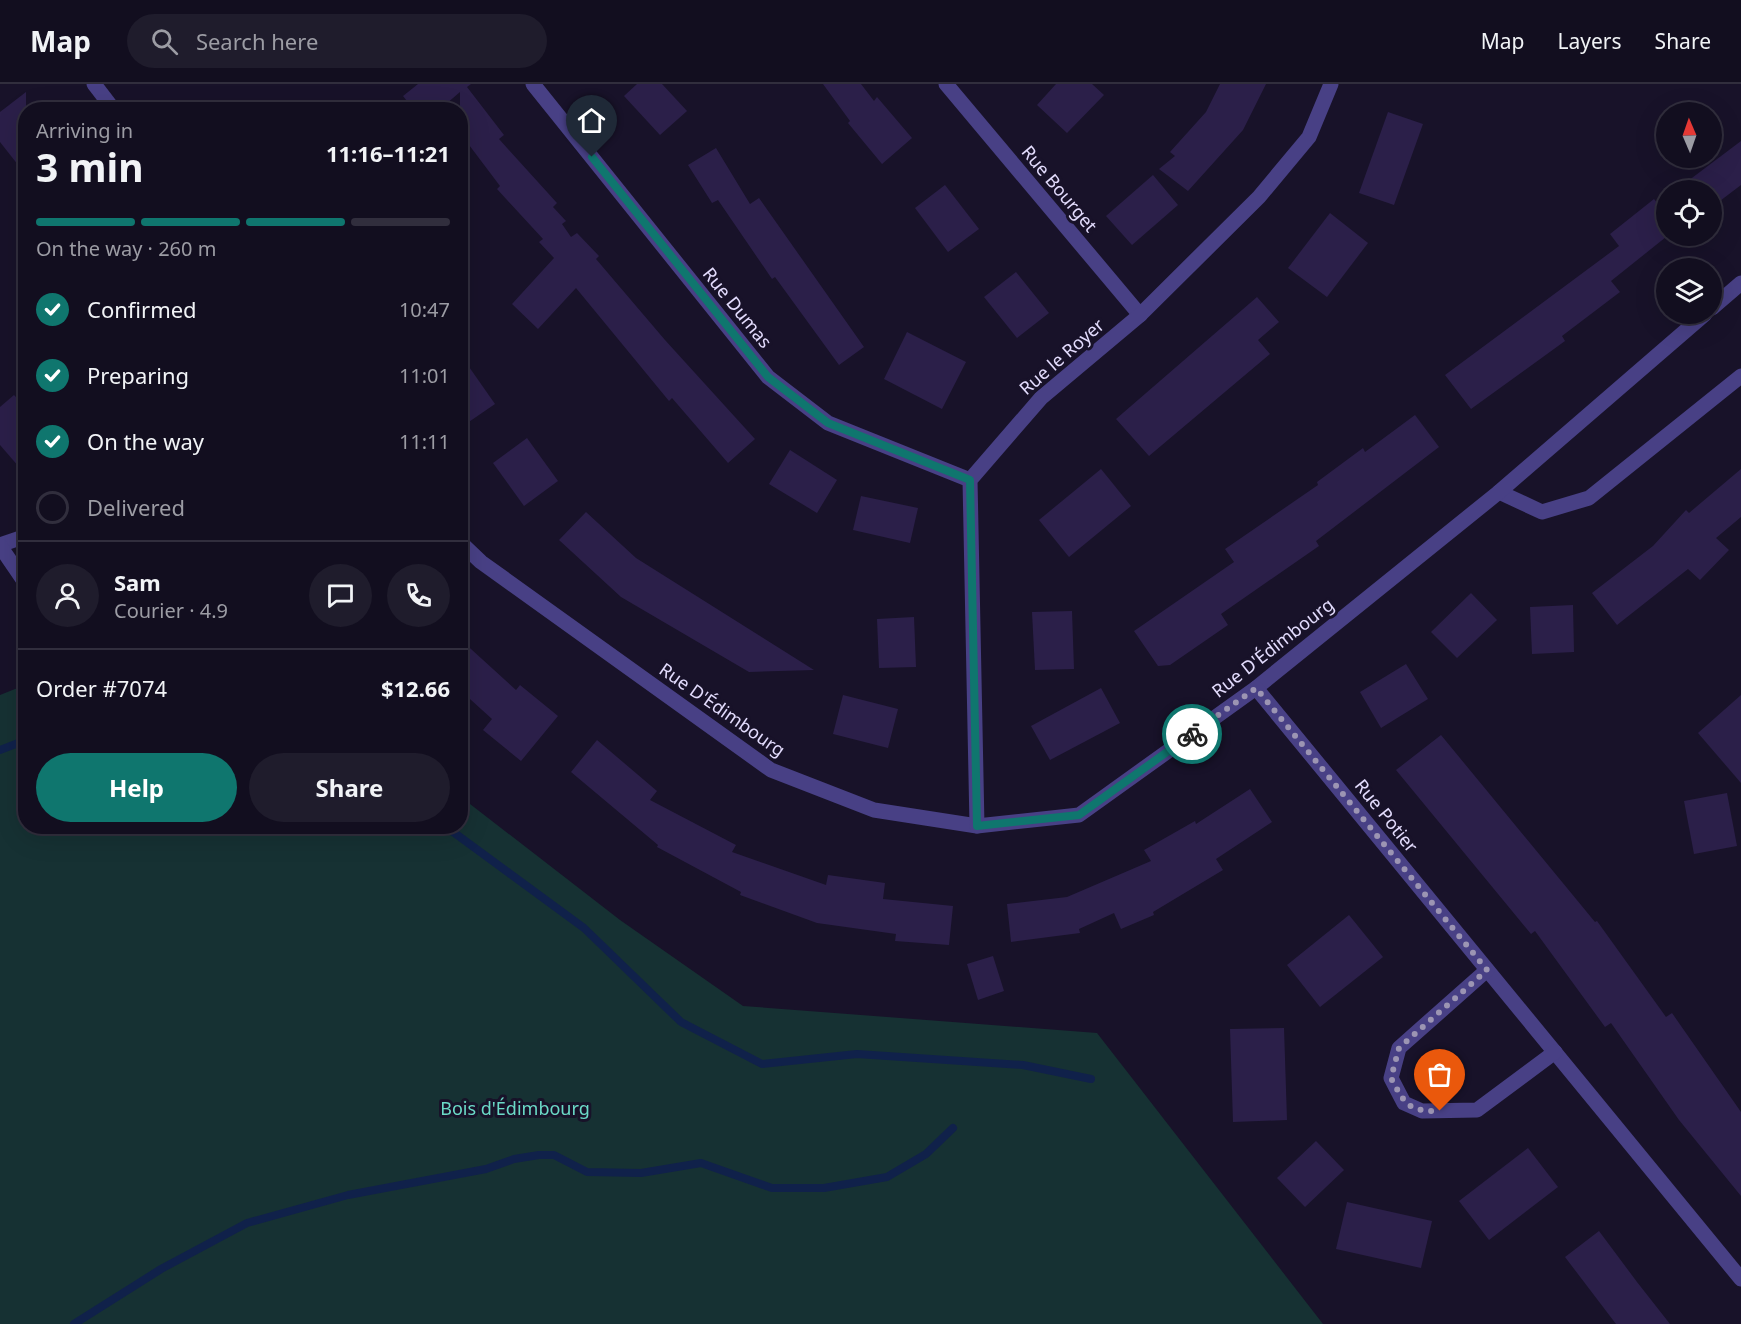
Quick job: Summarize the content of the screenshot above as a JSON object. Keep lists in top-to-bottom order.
{
  "streets": {
    "street": [
      "Rue Bourget",
      "Rue Dumas",
      "Rue le Royer",
      "Rue D'Édimbourg",
      "Rue Potier"
    ]
  },
  "crossings": [
    ["Rue Bourget", "Rue le Royer"],
    ["Rue Dumas", "Rue le Royer"],
    ["Rue D'Édimbourg", "Rue Potier"]
  ],
  "parks": ["Bois d'Édimbourg"],
  "north": "top",
  "page": {
    "header": "Map",
    "search": "Search here",
    "nav": ["Map", "Layers", "Share"],
    "heading": ["3 min", "Arriving in", "11:16–11:21"],
    "panel": [
      "Sam",
      "Courier · 4.9",
      "Order #7074",
      "$12.66"
    ],
    "bar": "On the way · 260 m",
    "list": [
      ["Confirmed", "10:47"],
      ["Preparing", "11:01"],
      ["On the way", "11:11"],
      "Delivered"
    ],
    "buttons": ["Help", "Share"]
  }
}
